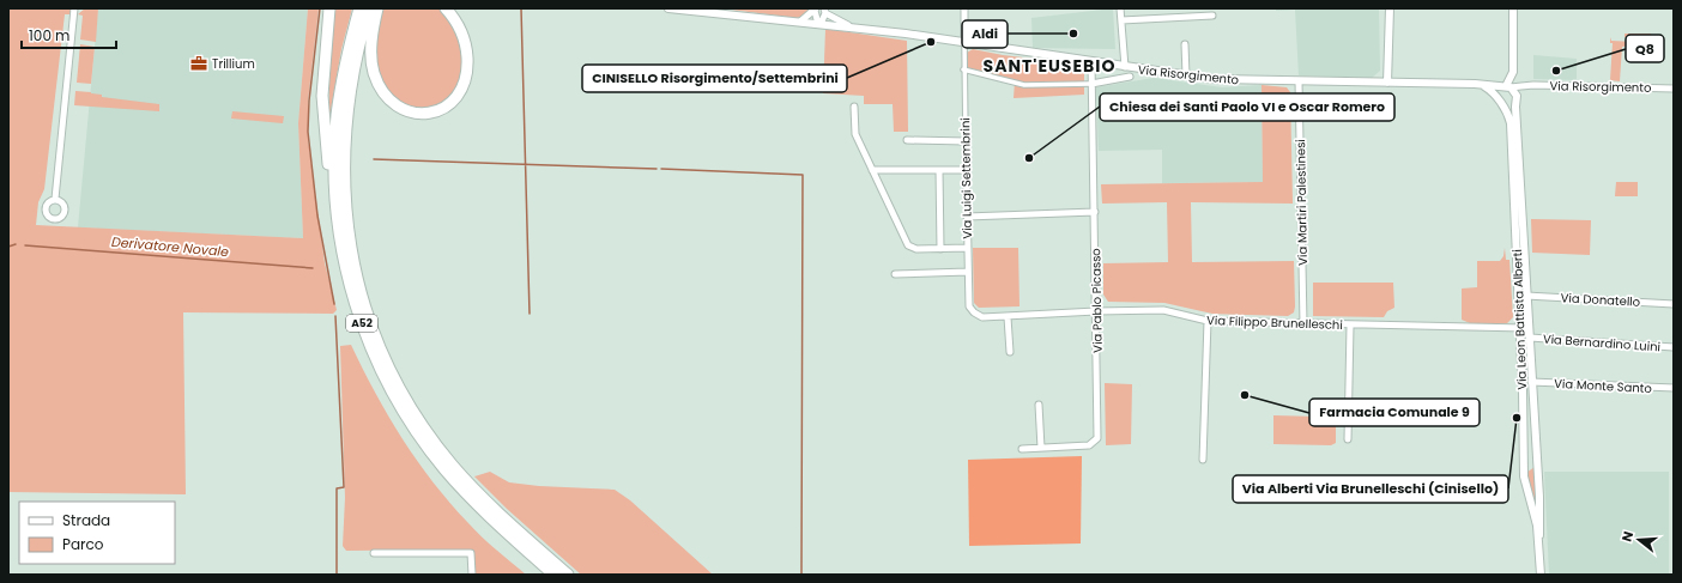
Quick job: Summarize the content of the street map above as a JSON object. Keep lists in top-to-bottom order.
{
  "streets": {
    "highway": ["A52"],
    "street": [
      "Via Risorgimento",
      "Via Luigi Settembrini",
      "Via Martiri Palestinesi",
      "Via Donatello",
      "Via Pablo Picasso",
      "Via Leon Battista Alberti",
      "Via Filippo Brunelleschi",
      "Via Bernardino Luini",
      "Via Monte Santo"
    ]
  },
  "crossings": [
    ["Via Risorgimento", "Via Luigi Settembrini"],
    ["Via Risorgimento", "Via Martiri Palestinesi"],
    ["Via Risorgimento", "Via Pablo Picasso"],
    ["Via Luigi Settembrini", "Via Filippo Brunelleschi"],
    ["Via Martiri Palestinesi", "Via Filippo Brunelleschi"],
    ["Via Donatello", "Via Leon Battista Alberti"],
    ["Via Pablo Picasso", "Via Filippo Brunelleschi"],
    ["Via Leon Battista Alberti", "Via Filippo Brunelleschi"],
    ["Via Leon Battista Alberti", "Via Bernardino Luini"],
    ["Via Leon Battista Alberti", "Via Monte Santo"]
  ],
  "districts": ["SANT'EUSEBIO"],
  "water": ["Derivatore Novale"],
  "places": {
    "other": [
      "Aldi",
      "CINISELLO Risorgimento/Settembrini",
      "Q8",
      "Chiesa dei Santi Paolo VI e Oscar Romero",
      "Farmacia Comunale 9",
      "Via Alberti Via Brunelleschi (Cinisello)"
    ],
    "office": ["Trillium"]
  },
  "legend": ["Strada", "Parco"],
  "scale_bar": "100 m",
  "north": "left"
}
